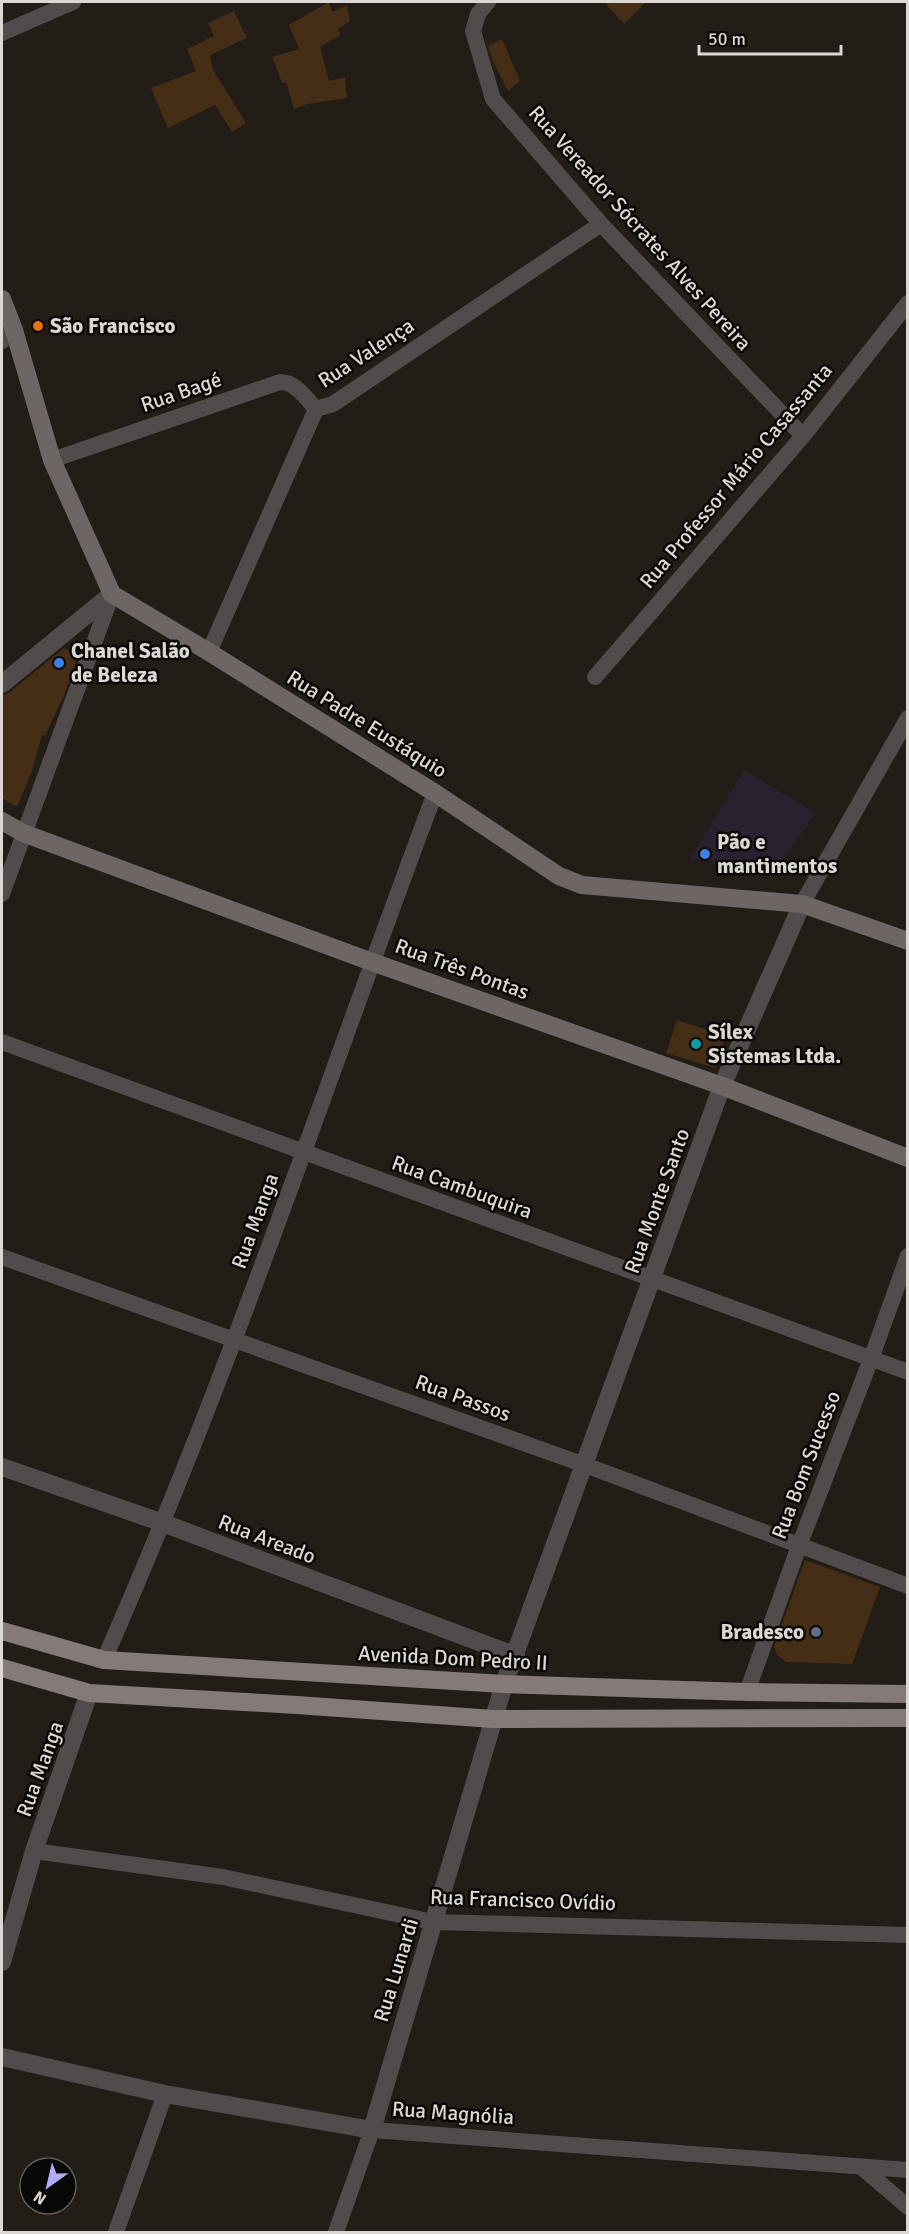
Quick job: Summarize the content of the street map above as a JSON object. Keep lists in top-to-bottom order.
{
  "streets": {
    "main road": ["Rua Padre Eustáquio", "Rua Três Pontas", "Avenida Dom Pedro II"],
    "street": [
      "Rua Vereador Sócrates Alves Pereira",
      "Rua Valença",
      "Rua Bagé",
      "Rua Professor Mário Casassanta",
      "Rua Cambuquira",
      "Rua Monte Santo",
      "Rua Manga",
      "Rua Passos",
      "Rua Bom Sucesso",
      "Rua Areado",
      "Rua Francisco Ovídio",
      "Rua Lunardi",
      "Rua Magnólia"
    ]
  },
  "crossings": [
    ["Rua Vereador Sócrates Alves Pereira", "Rua Valença"],
    ["Rua Vereador Sócrates Alves Pereira", "Rua Professor Mário Casassanta"],
    ["Rua Valença", "Rua Bagé"],
    ["Rua Valença", "Rua Padre Eustáquio"],
    ["Rua Padre Eustáquio", "Rua Monte Santo"],
    ["Rua Padre Eustáquio", "Rua Manga"],
    ["Rua Três Pontas", "Rua Monte Santo"],
    ["Rua Três Pontas", "Rua Manga"],
    ["Rua Cambuquira", "Rua Monte Santo"],
    ["Rua Cambuquira", "Rua Manga"],
    ["Rua Cambuquira", "Rua Bom Sucesso"],
    ["Rua Monte Santo", "Rua Passos"],
    ["Rua Monte Santo", "Rua Areado"],
    ["Rua Monte Santo", "Avenida Dom Pedro II"],
    ["Rua Monte Santo", "Rua Lunardi"],
    ["Rua Manga", "Rua Passos"],
    ["Rua Manga", "Rua Areado"],
    ["Rua Manga", "Avenida Dom Pedro II"],
    ["Rua Manga", "Rua Francisco Ovídio"],
    ["Rua Passos", "Rua Bom Sucesso"],
    ["Rua Bom Sucesso", "Avenida Dom Pedro II"],
    ["Rua Francisco Ovídio", "Rua Lunardi"],
    ["Rua Lunardi", "Rua Magnólia"]
  ],
  "places": [
    "São Francisco",
    "Chanel Salão de Beleza",
    "Pão e mantimentos",
    "Sílex Sistemas Ltda.",
    "Bradesco"
  ],
  "scale_bar": "50 m",
  "north": "bottom left"
}
